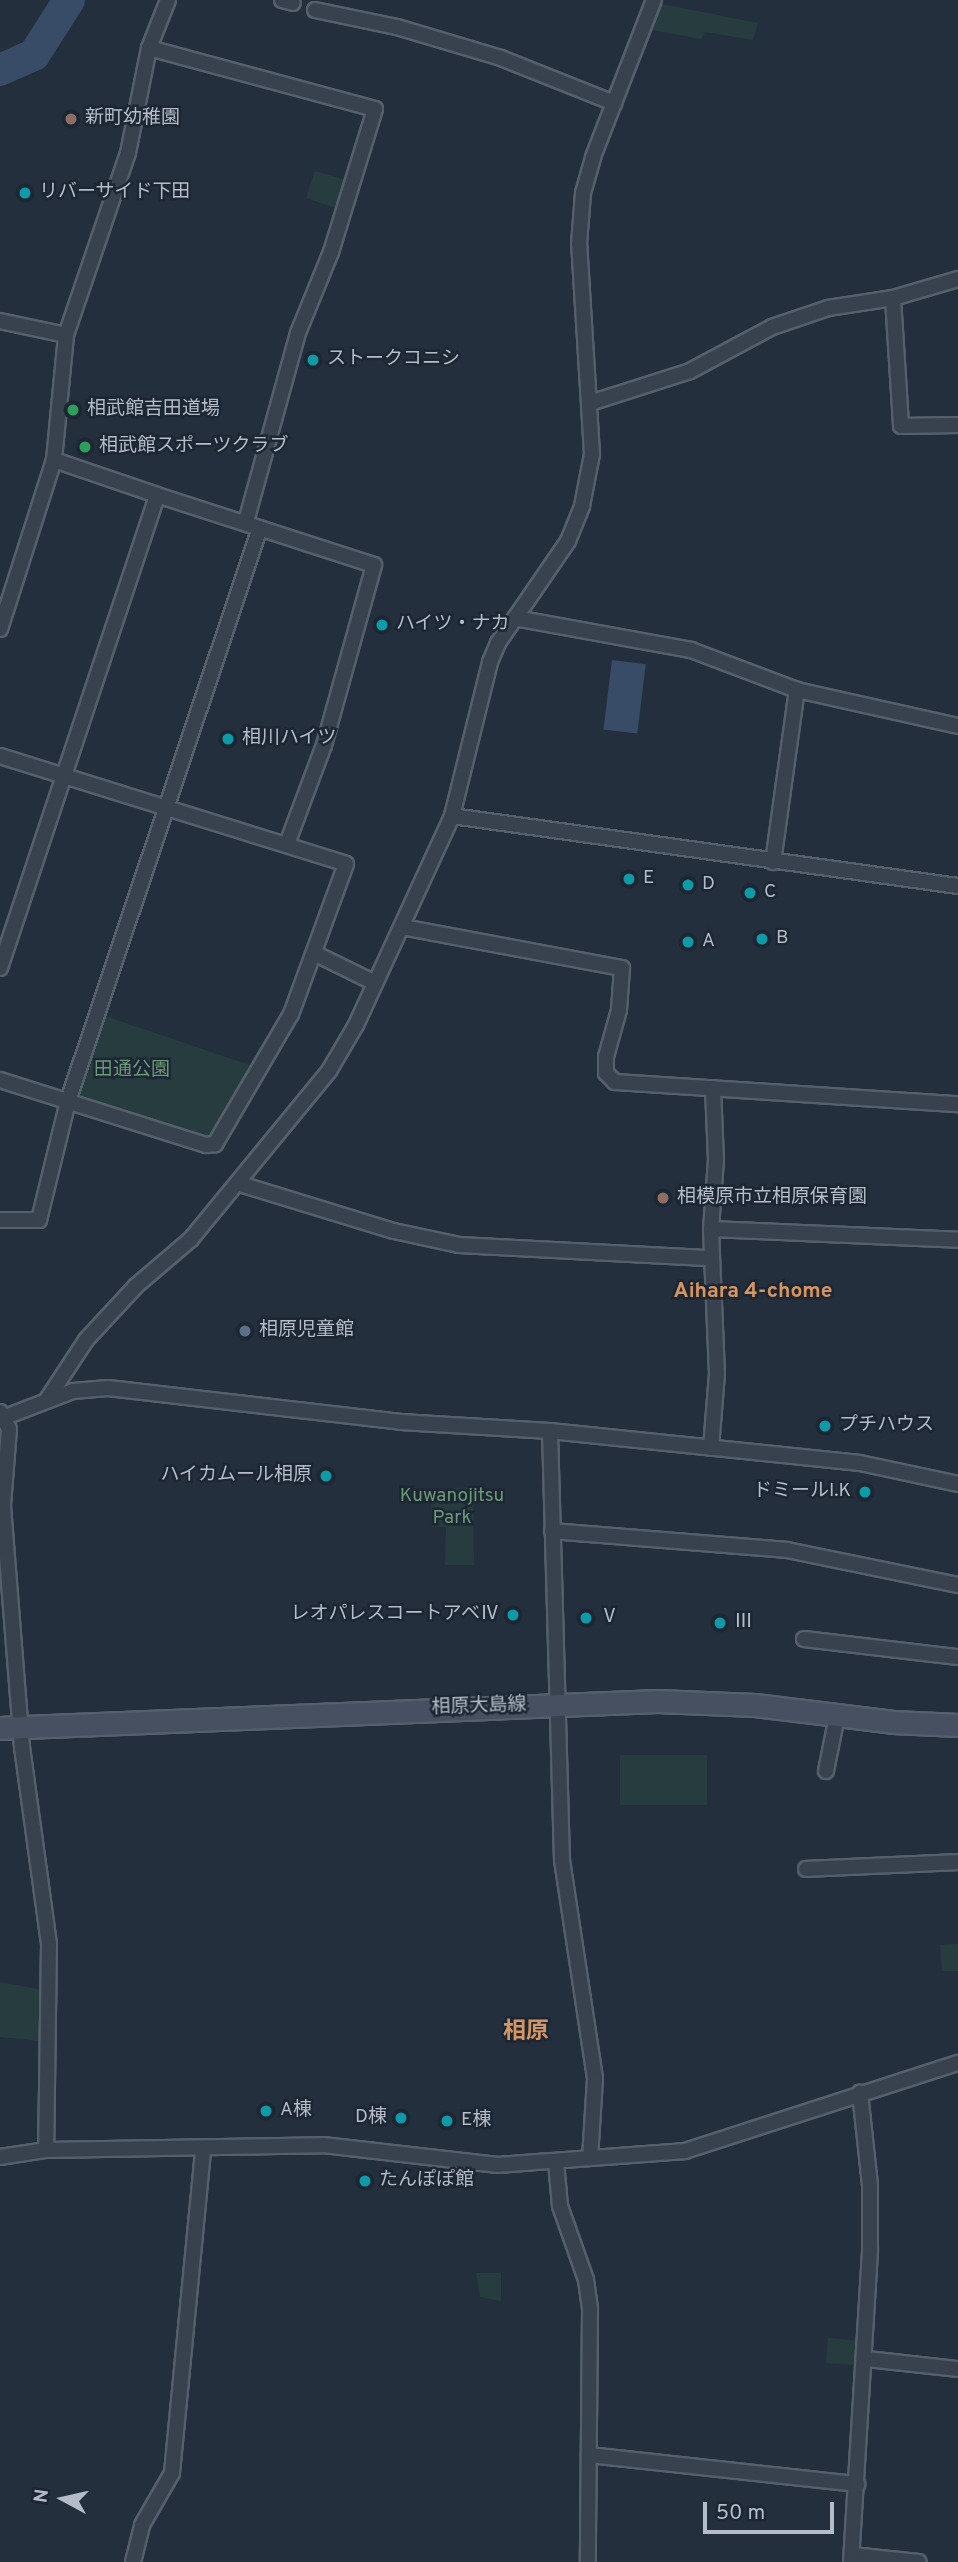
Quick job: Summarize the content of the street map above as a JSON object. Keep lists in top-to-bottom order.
{
  "streets": {
    "street": ["相原大島線"]
  },
  "districts": ["Aihara 4-chome", "相原"],
  "parks": ["田通公園", "Kuwanojitsu Park"],
  "places": [
    "新町幼稚園",
    "リバーサイド下田",
    "ストークコニシ",
    "相武館吉田道場",
    "相武館スポーツクラブ",
    "ハイツ・ナカ",
    "相川ハイツ",
    "E",
    "D",
    "C",
    "B",
    "A",
    "相模原市立相原保育園",
    "相原児童館",
    "プチハウス",
    "ハイカムール相原",
    "ドミールI.K",
    "レオパレスコートアベⅣ",
    "Ⅴ",
    "Ⅲ",
    "A棟",
    "D棟",
    "E棟",
    "たんぽぽ館"
  ],
  "scale_bar": "50 m",
  "north": "left"
}
